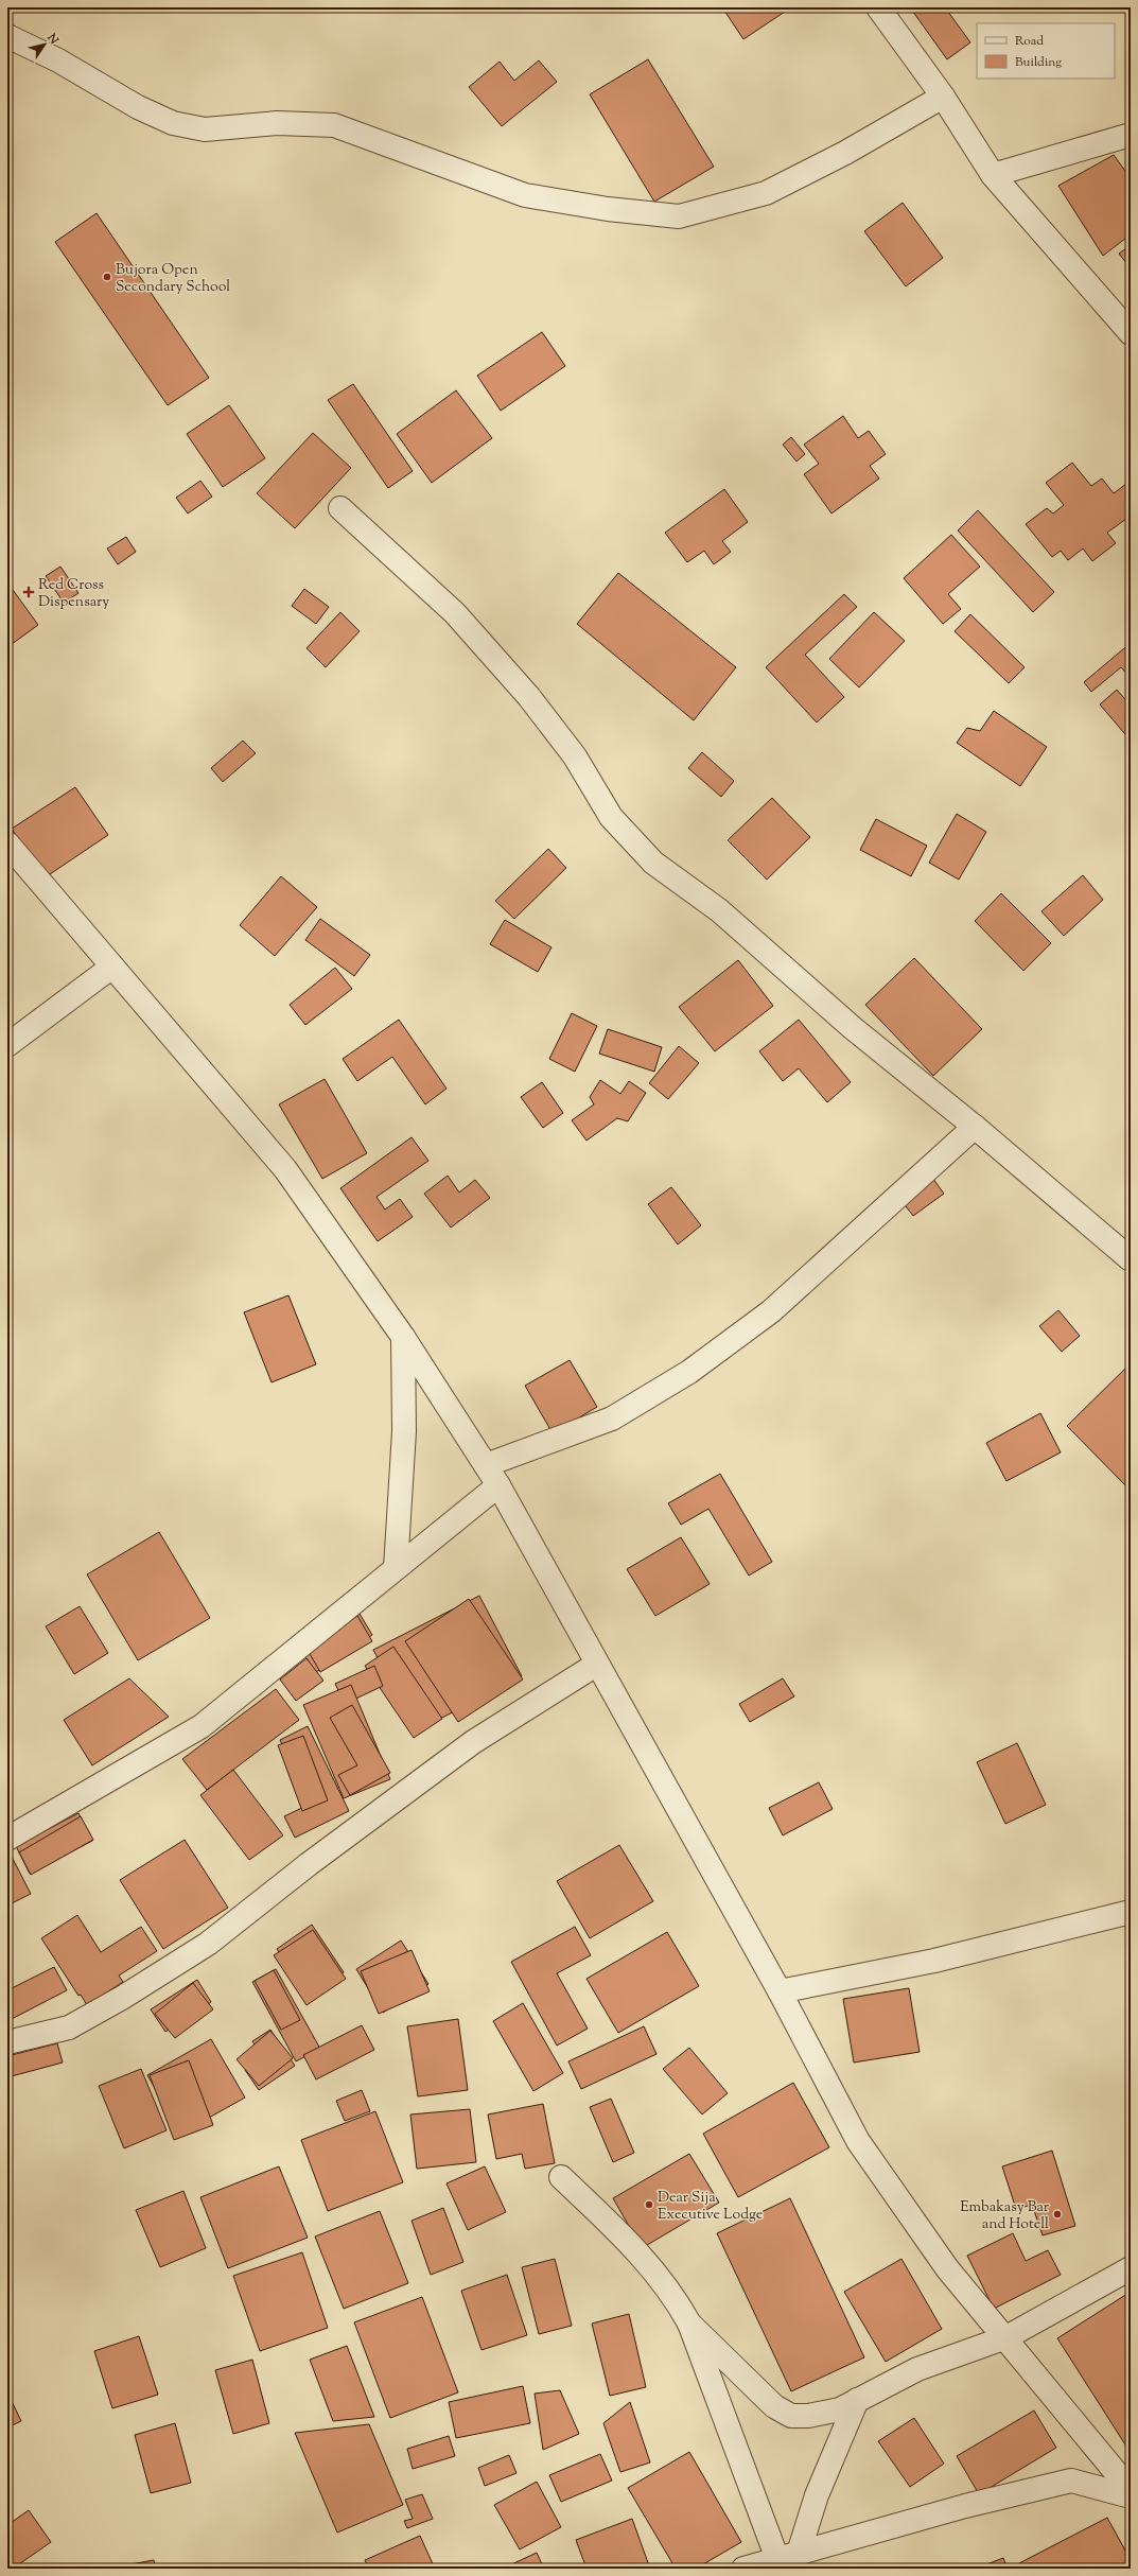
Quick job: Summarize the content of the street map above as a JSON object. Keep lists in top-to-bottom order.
{
  "places": {
    "other": ["Bujora Open Secondary School", "Dear Sija Executive Lodge", "Embakasy Bar and Hotell"],
    "health": ["Red Cross Dispensary"]
  },
  "legend": ["Road", "Building"],
  "north": "top right"
}
